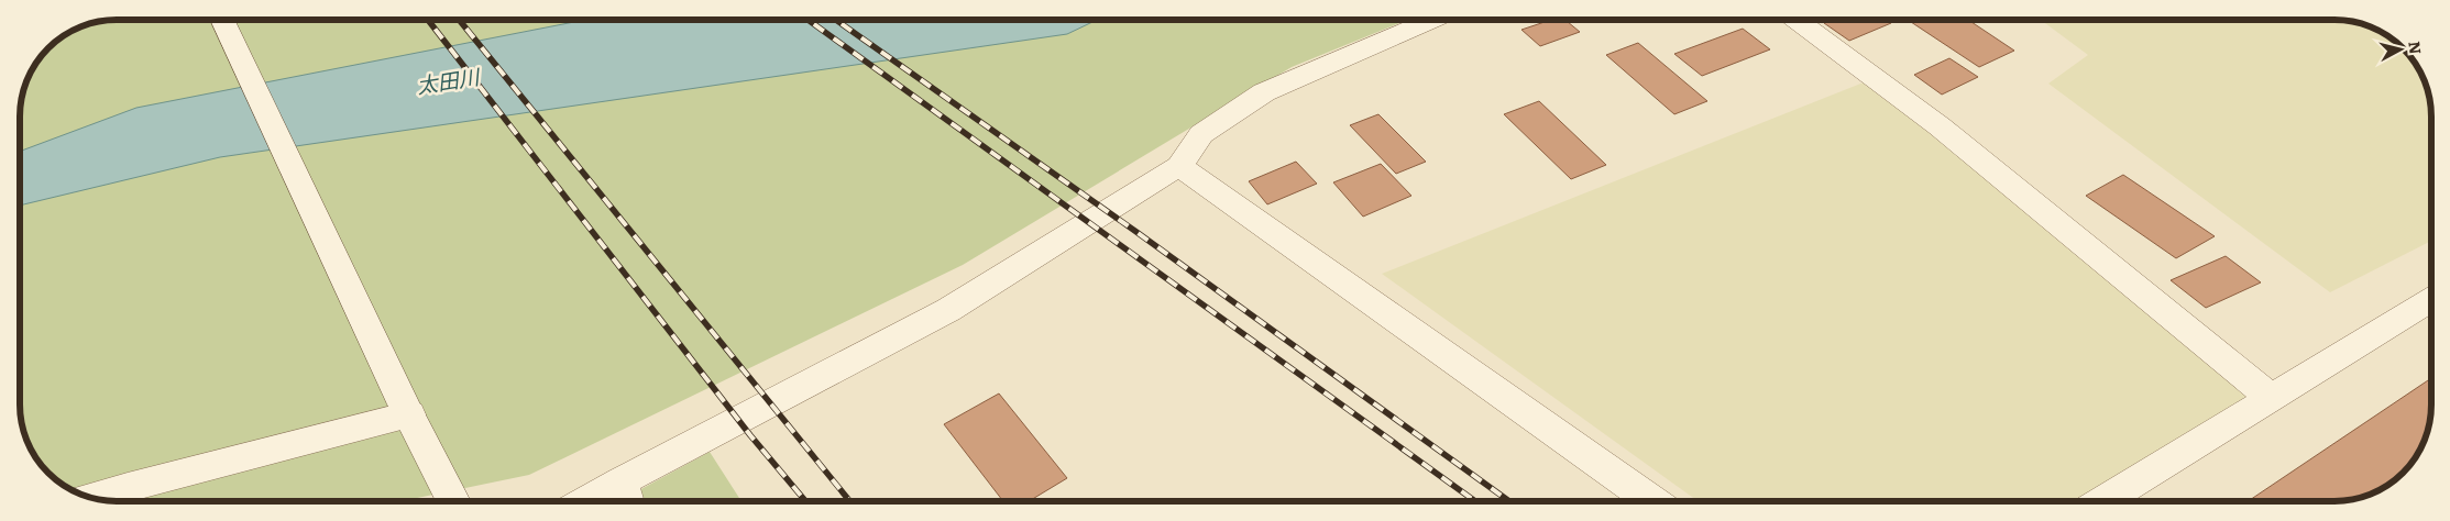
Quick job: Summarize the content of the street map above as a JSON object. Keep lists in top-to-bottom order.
{
  "water": ["太田川"],
  "north": "right"
}
